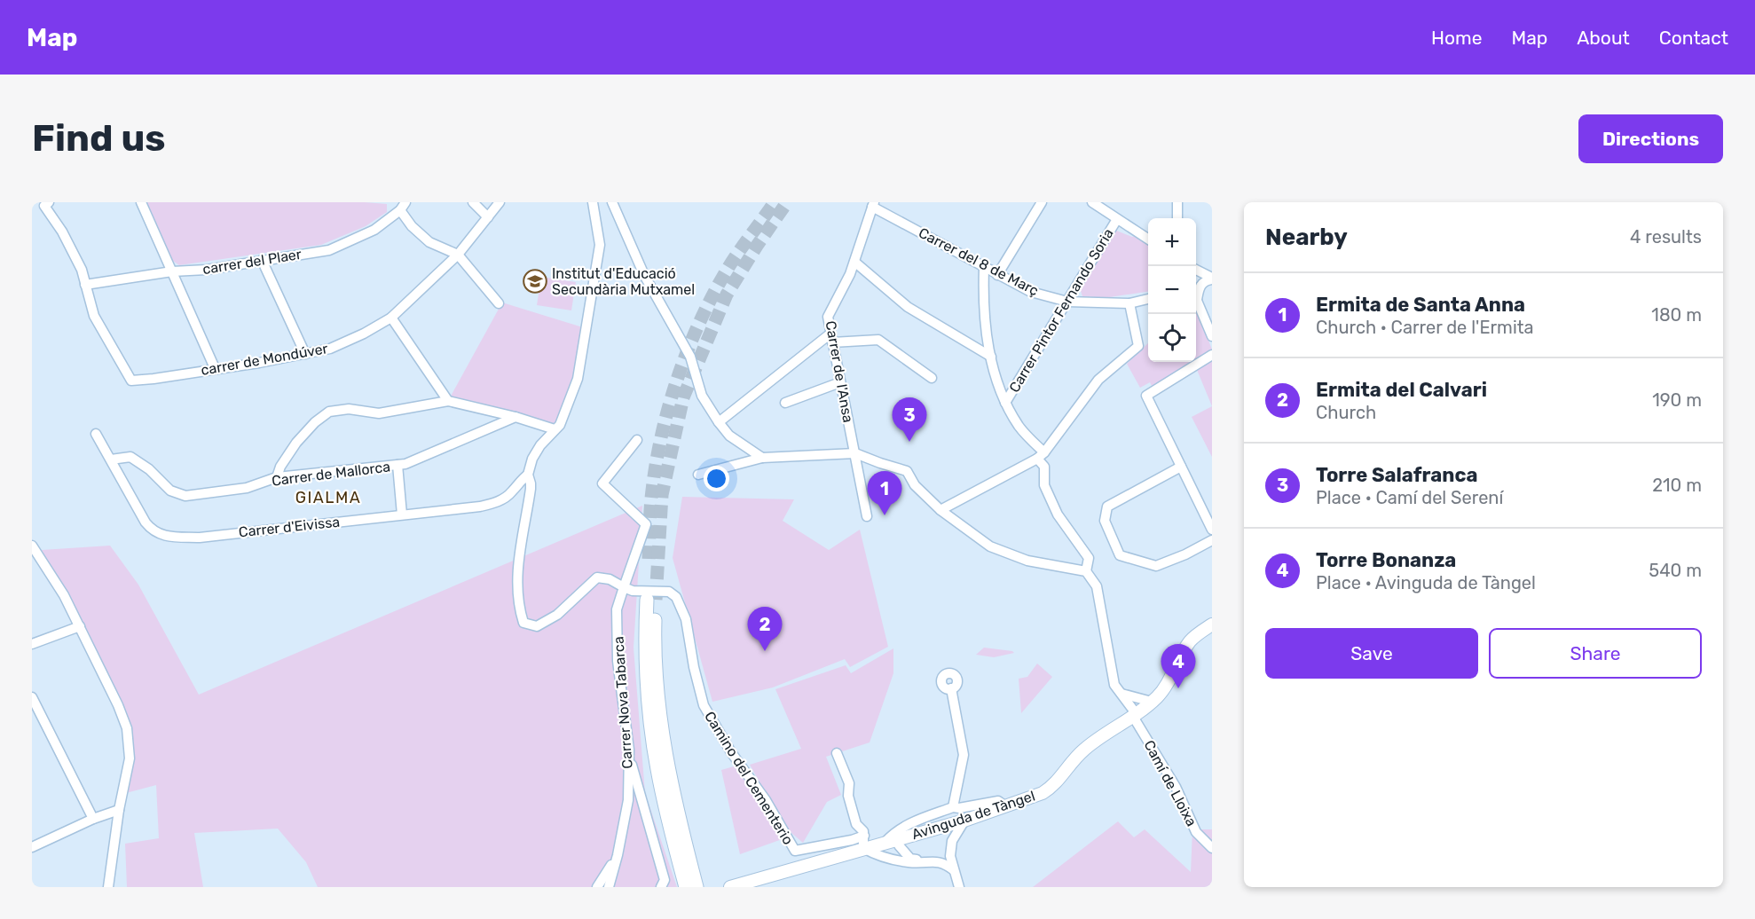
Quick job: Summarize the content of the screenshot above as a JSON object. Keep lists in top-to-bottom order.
{
  "streets": {
    "main road": ["Avinguda de Tàngel"],
    "street": [
      "carrer del Plaer",
      "Carrer del 8 de Març",
      "Carrer Pintor Fernando Soria",
      "carrer de Mondúver",
      "Carrer de l'Ansa",
      "Carrer de Mallorca",
      "Carrer d'Eivissa",
      "Carrer Nova Tabarca",
      "Camino del Cementerio",
      "Camí de Lloixa"
    ]
  },
  "crossings": [
    ["carrer del Plaer", "carrer de Mondúver"],
    ["Carrer del 8 de Març", "Carrer Pintor Fernando Soria"],
    ["Carrer del 8 de Març", "Carrer de l'Ansa"],
    ["Carrer de Mallorca", "Carrer d'Eivissa"],
    ["Carrer Nova Tabarca", "Camino del Cementerio"],
    ["Camino del Cementerio", "Avinguda de Tàngel"],
    ["Camí de Lloixa", "Avinguda de Tàngel"]
  ],
  "districts": ["GIALMA"],
  "places": {
    "school or university": ["Institut d'Educació Secundària Mutxamel"]
  },
  "page": {
    "header": "Map",
    "nav": [
      "Home",
      "Map",
      "About",
      "Contact"
    ],
    "buttons": [
      "Directions",
      ["Save", "Share"]
    ],
    "title": "Find us",
    "heading": ["Nearby", "4 results"],
    "map_buttons": ["+", "−"],
    "list": [
      {
        "mark": "1",
        "name": "Ermita de Santa Anna",
        "note": "Church · Carrer de l'Ermita",
        "value": "180 m"
      },
      {
        "mark": "2",
        "name": "Ermita del Calvari",
        "note": "Church",
        "value": "190 m"
      },
      {
        "mark": "3",
        "name": "Torre Salafranca",
        "note": "Place · Camí del Serení",
        "value": "210 m"
      },
      {
        "mark": "4",
        "name": "Torre Bonanza",
        "note": "Place · Avinguda de Tàngel",
        "value": "540 m"
      }
    ],
    "pins": [
      "3",
      "1",
      "2",
      "4"
    ]
  }
}
